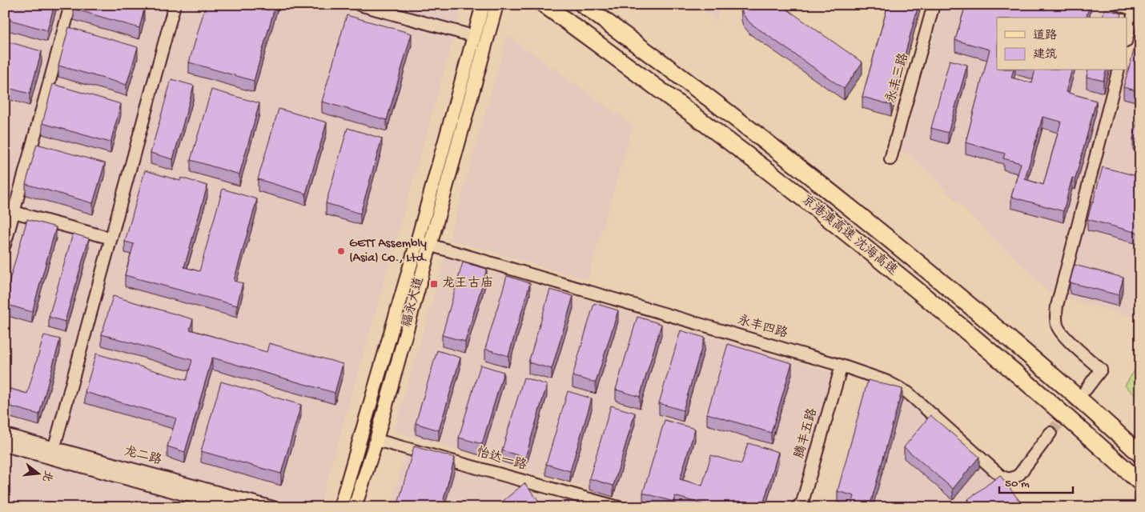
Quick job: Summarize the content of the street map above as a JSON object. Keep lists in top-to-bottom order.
{
  "streets": {
    "highway": ["京港澳高速 沈海高速"],
    "main road": ["福永大道"],
    "street": [
      "永丰三路",
      "永丰四路",
      "腾丰五路",
      "龙二路",
      "怡达一路"
    ]
  },
  "crossings": [
    ["福永大道", "永丰四路"],
    ["福永大道", "怡达一路"],
    ["永丰四路", "腾丰五路"]
  ],
  "places": {
    "other": ["GETT Assembly (Asia) Co., Ltd."],
    "transit": ["龙王古庙"]
  },
  "legend": ["道路", "建筑"],
  "scale_bar": "50 m",
  "north": "right"
}
